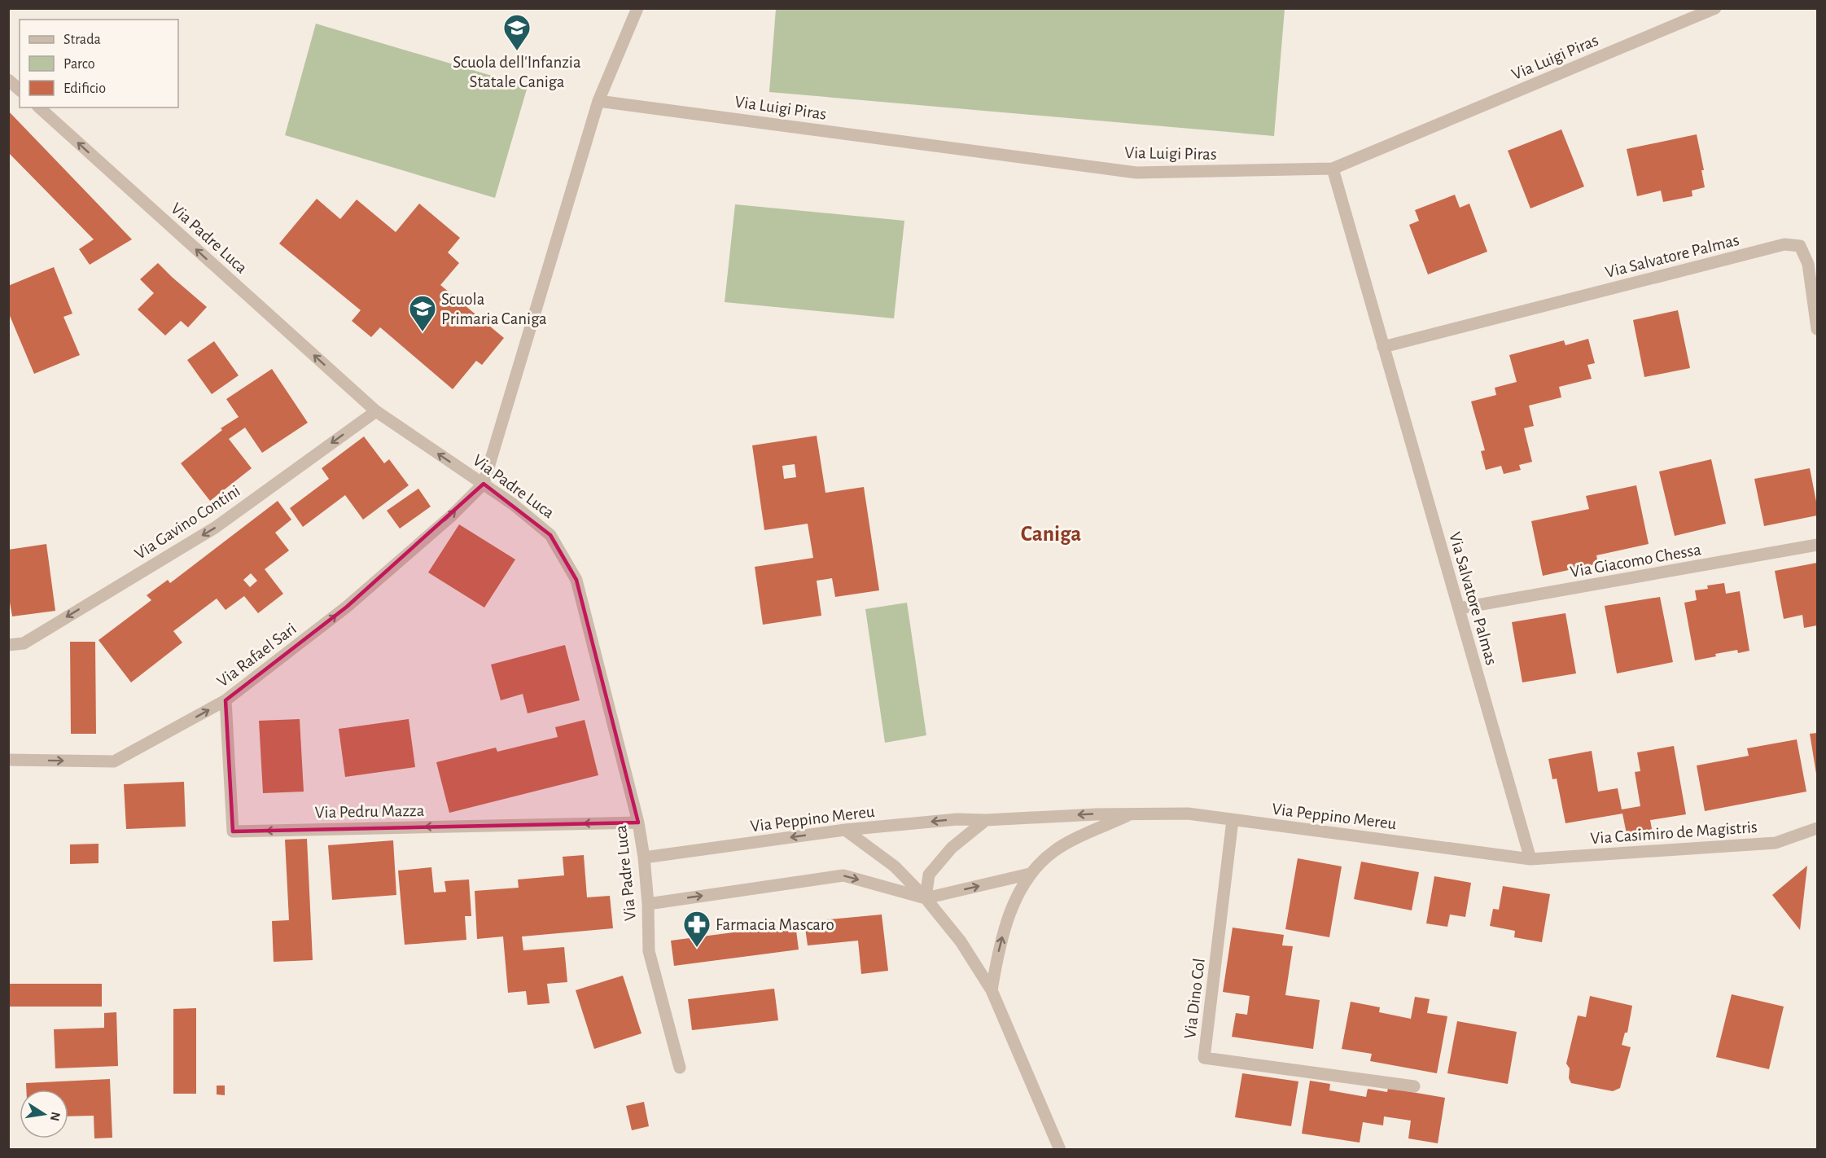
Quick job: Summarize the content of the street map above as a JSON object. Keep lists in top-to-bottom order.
{
  "streets": {
    "street": [
      "Via Luigi Piras",
      "Via Padre Luca",
      "Via Salvatore Palmas",
      "Via Gavino Contini",
      "Via Giacomo Chessa",
      "Via Rafael Sari",
      "Via Pedru Mazza",
      "Via Peppino Mereu",
      "Via Casimiro de Magistris",
      "Via Dino Col"
    ]
  },
  "crossings": [
    ["Via Luigi Piras", "Via Salvatore Palmas"],
    ["Via Padre Luca", "Via Gavino Contini"],
    ["Via Padre Luca", "Via Rafael Sari"],
    ["Via Padre Luca", "Via Pedru Mazza"],
    ["Via Padre Luca", "Via Peppino Mereu"],
    ["Via Salvatore Palmas", "Via Giacomo Chessa"],
    ["Via Salvatore Palmas", "Via Peppino Mereu"],
    ["Via Salvatore Palmas", "Via Casimiro de Magistris"],
    ["Via Rafael Sari", "Via Pedru Mazza"],
    ["Via Peppino Mereu", "Via Casimiro de Magistris"],
    ["Via Peppino Mereu", "Via Dino Col"]
  ],
  "one_way": [
    "Via Padre Luca",
    "Via Gavino Contini",
    "Via Rafael Sari",
    "Via Pedru Mazza"
  ],
  "districts": ["Caniga"],
  "places": {
    "school or university": ["Scuola dell'Infanzia Statale Caniga", "Scuola Primaria Caniga"],
    "pharmacy": ["Farmacia Mascaro"]
  },
  "legend": ["Strada", "Parco", "Edificio"],
  "north": "right"
}
